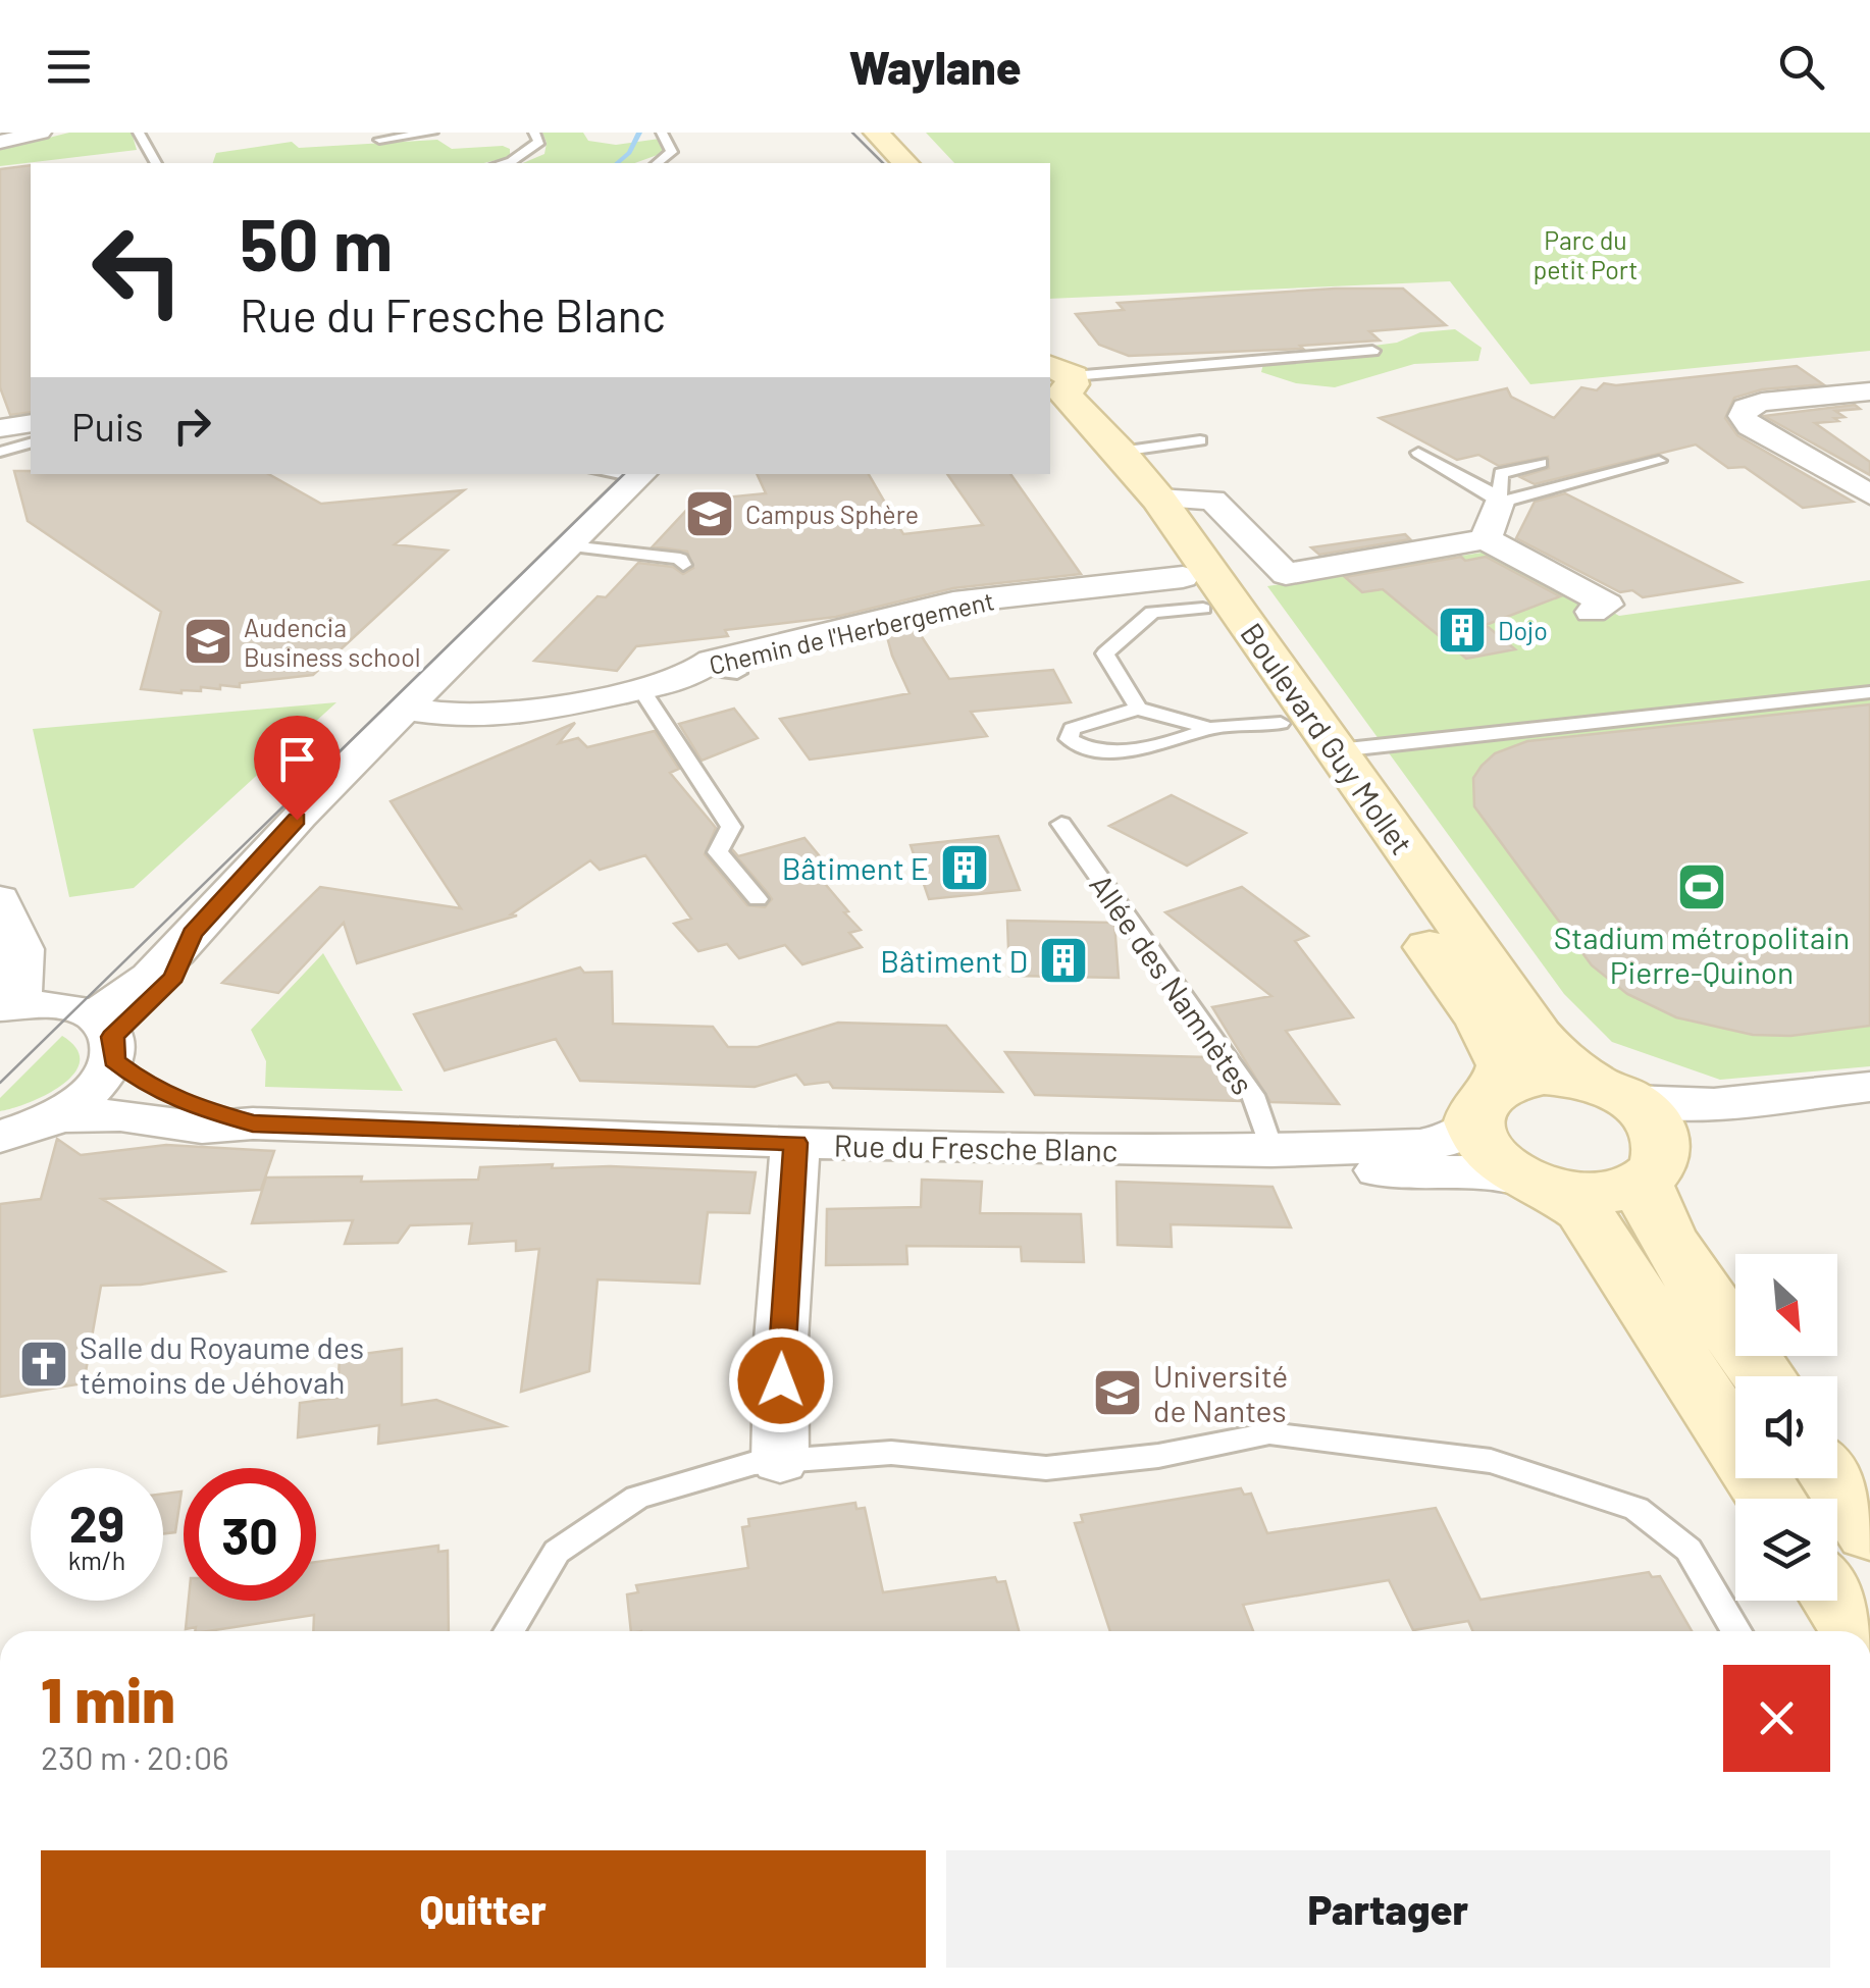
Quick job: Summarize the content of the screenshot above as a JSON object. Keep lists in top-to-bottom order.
{
  "streets": {
    "main road": ["Boulevard Guy Mollet"],
    "street": ["Chemin de l'Herbergement", "Rue du Fresche Blanc"],
    "lane": ["Allée des Namnètes"]
  },
  "crossings": [
    ["Chemin de l'Herbergement", "Boulevard Guy Mollet"],
    ["Boulevard Guy Mollet", "Rue du Fresche Blanc"],
    ["Allée des Namnètes", "Rue du Fresche Blanc"]
  ],
  "parks": ["Parc du petit Port"],
  "places": {
    "school or university": ["Campus Sphère", "Audencia Business school", "Université de Nantes"],
    "building": ["Dojo", "Bâtiment E", "Bâtiment D"],
    "sports": ["Stadium métropolitain Pierre-Quinon"],
    "church": ["Salle du Royaume des témoins de Jéhovah"]
  },
  "north": "bottom right",
  "page": {
    "header": "Waylane",
    "turn": ["50 m", "Rue du Fresche Blanc"],
    "then": "Puis",
    "speed": "29 km/h",
    "limit": "30",
    "heading": ["1 min", "230 m · 20:06"],
    "buttons": ["Quitter", "Partager"]
  }
}
